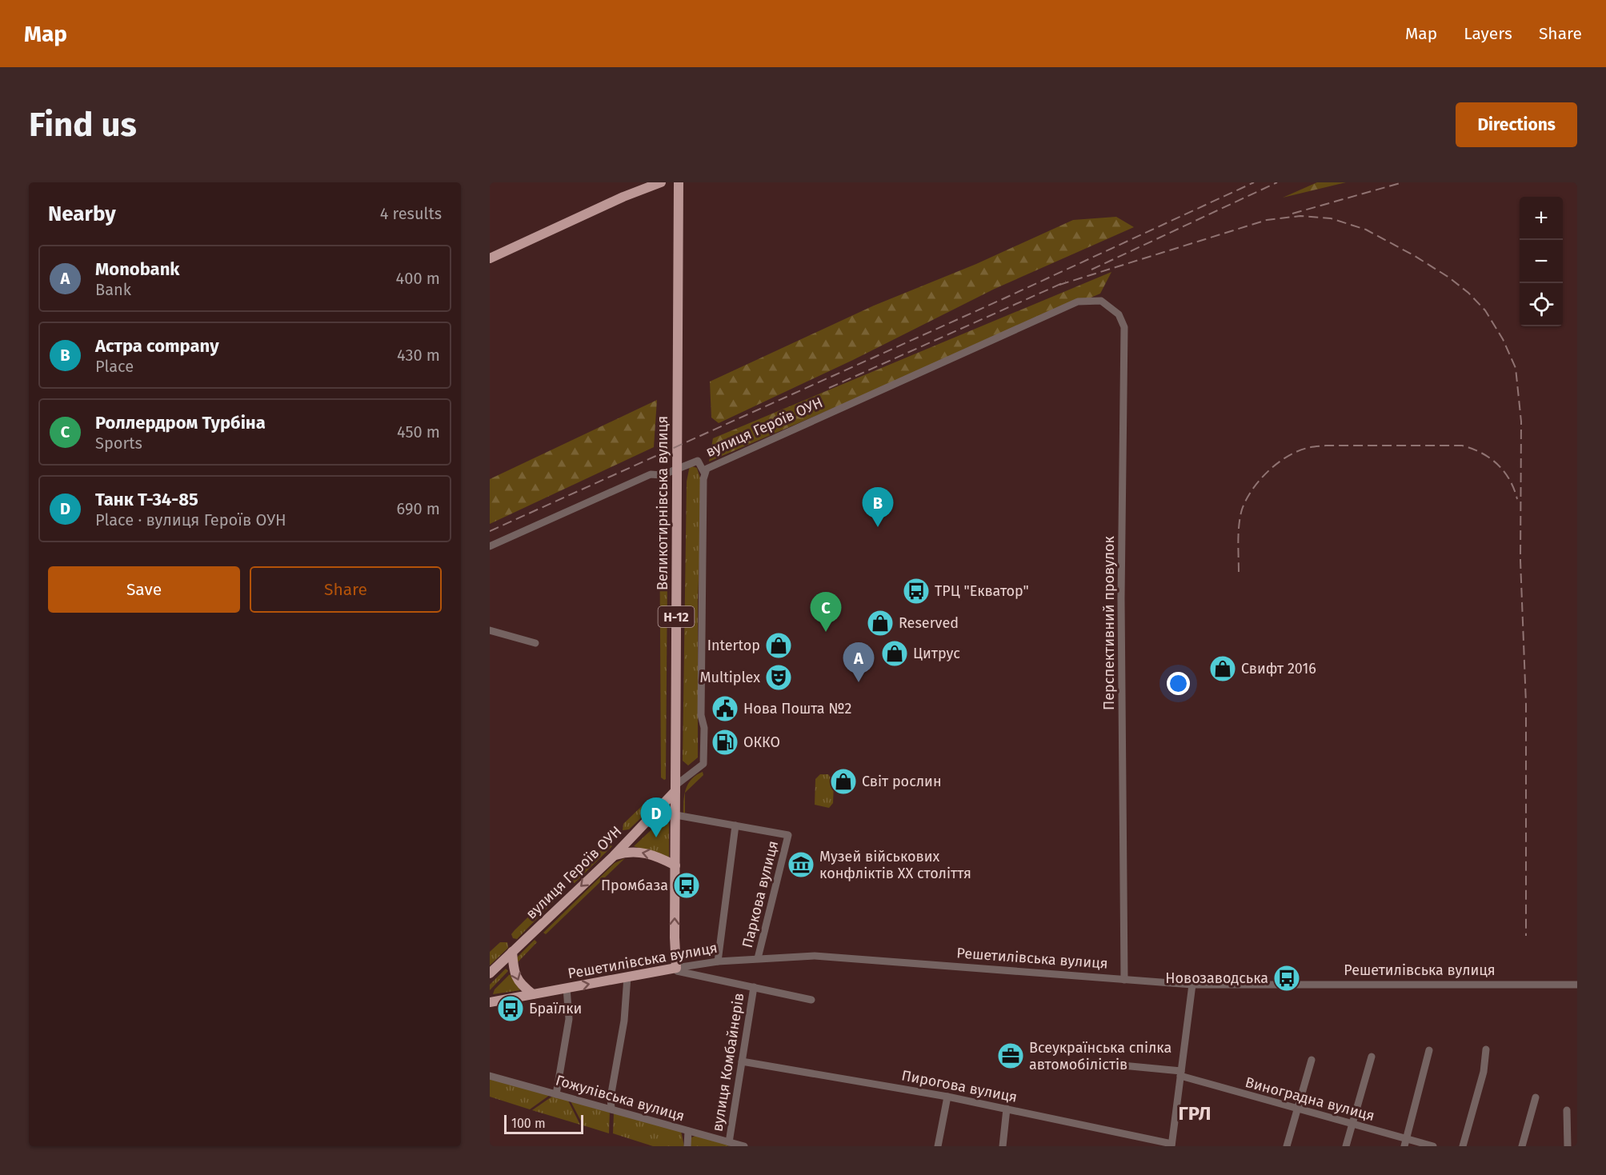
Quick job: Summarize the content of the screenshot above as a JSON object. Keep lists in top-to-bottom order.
{
  "streets": {
    "main road": [
      "вулиця Героїв ОУН",
      "Великотирнівська вулиця",
      "Н-12",
      "Решетилівська вулиця"
    ],
    "street": [
      "Перспективний провулок",
      "Паркова вулиця",
      "вулиця Комбайнерів",
      "Пирогова вулиця",
      "Гожулівська вулиця",
      "Виноградна вулиця"
    ]
  },
  "crossings": [
    ["вулиця Героїв ОУН", "Великотирнівська вулиця"],
    ["вулиця Героїв ОУН", "Перспективний провулок"],
    ["Великотирнівська вулиця", "Паркова вулиця"],
    ["Великотирнівська вулиця", "Решетилівська вулиця"],
    ["Перспективний провулок", "Решетилівська вулиця"],
    ["Паркова вулиця", "Решетилівська вулиця"],
    ["вулиця Комбайнерів", "Пирогова вулиця"],
    ["вулиця Комбайнерів", "Гожулівська вулиця"]
  ],
  "districts": ["ГРЛ"],
  "places": {
    "bus stop": [
      "ТРЦ \"Екватор\"",
      "Промбаза",
      "Новозаводська",
      "Браїлки"
    ],
    "shop": [
      "Reserved",
      "Intertop",
      "Цитрус",
      "Свифт 2016",
      "Світ рослин"
    ],
    "theatre": ["Multiplex"],
    "public building": ["Нова Пошта №2"],
    "fuel station": ["ОККО"],
    "museum": ["Музей військових конфліктів ХХ століття"],
    "office": ["Всеукраїнська спілка автомобілістів"]
  },
  "scale_bar": "100 m",
  "page": {
    "header": "Map",
    "nav": ["Map", "Layers", "Share"],
    "buttons": [
      "Directions",
      ["Save", "Share"]
    ],
    "title": "Find us",
    "heading": ["Nearby", "4 results"],
    "map_buttons": ["+", "−"],
    "list": [
      {
        "mark": "A",
        "name": "Monobank",
        "note": "Bank",
        "value": "400 m"
      },
      {
        "mark": "B",
        "name": "Астра company",
        "note": "Place",
        "value": "430 m"
      },
      {
        "mark": "C",
        "name": "Роллердром Турбіна",
        "note": "Sports",
        "value": "450 m"
      },
      {
        "mark": "D",
        "name": "Танк Т-34-85",
        "note": "Place · вулиця Героїв ОУН",
        "value": "690 m"
      }
    ],
    "pins": [
      "B",
      "C",
      "A",
      "D"
    ],
    "scale": "100 m"
  }
}
